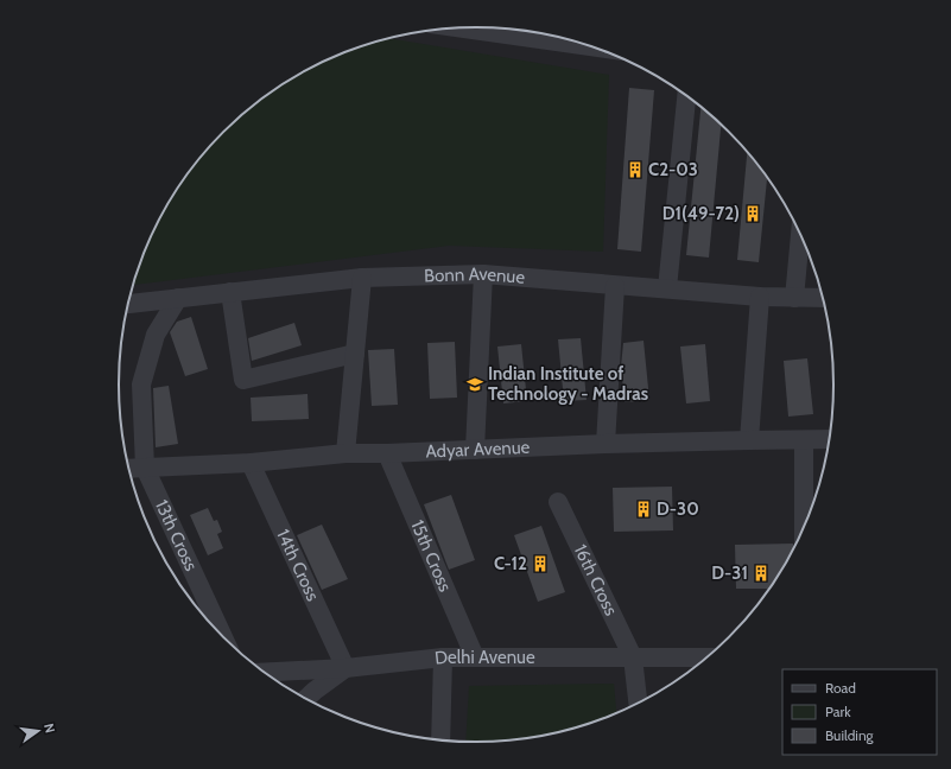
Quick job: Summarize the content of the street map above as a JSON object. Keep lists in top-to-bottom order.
{
  "streets": {
    "lane": [
      "Bonn Avenue",
      "Adyar Avenue",
      "13th Cross",
      "15th Cross",
      "14th Cross",
      "16th Cross",
      "Delhi Avenue"
    ]
  },
  "crossings": [
    ["Adyar Avenue", "13th Cross"],
    ["Adyar Avenue", "15th Cross"],
    ["Adyar Avenue", "14th Cross"],
    ["15th Cross", "Delhi Avenue"],
    ["14th Cross", "Delhi Avenue"],
    ["16th Cross", "Delhi Avenue"]
  ],
  "places": {
    "building": [
      "C2-03",
      "D1(49-72)",
      "D-30",
      "C-12",
      "D-31"
    ],
    "school or university": ["Indian Institute of Technology - Madras"]
  },
  "legend": ["Road", "Park", "Building"],
  "north": "right"
}
